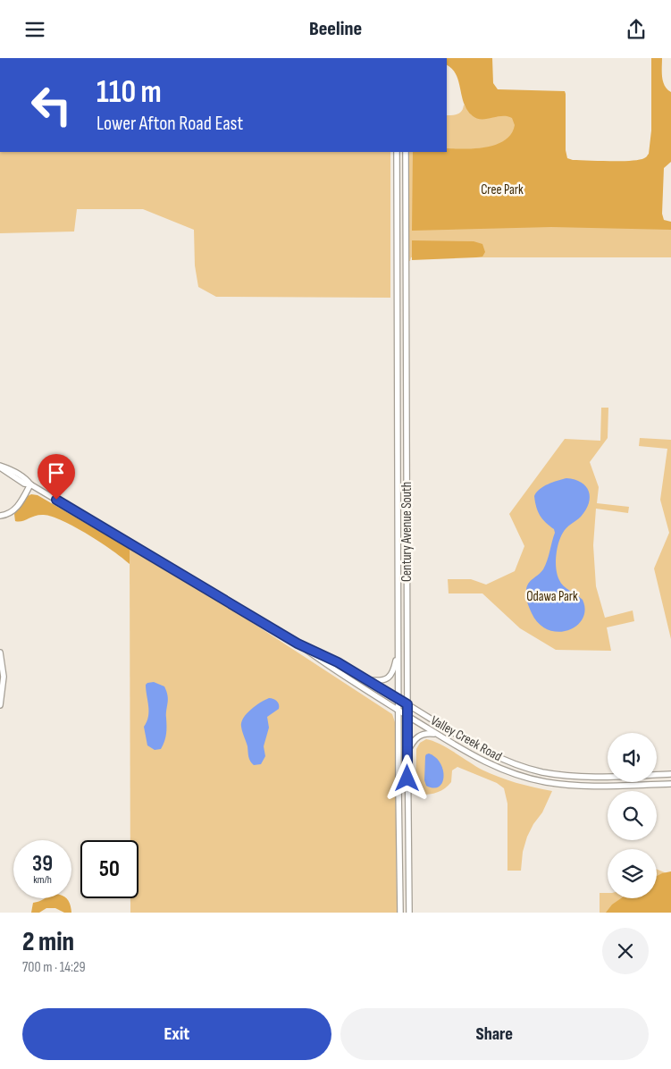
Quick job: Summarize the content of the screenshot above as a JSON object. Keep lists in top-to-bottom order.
{
  "streets": {
    "main road": ["Century Avenue South", "Valley Creek Road"]
  },
  "crossings": [
    ["Century Avenue South", "Valley Creek Road"]
  ],
  "parks": ["Cree Park", "Odawa Park"],
  "page": {
    "header": "Beeline",
    "turn": ["110 m", "Lower Afton Road East"],
    "speed": "39 km/h",
    "limit": "50",
    "heading": ["2 min", "700 m · 14:29"],
    "buttons": ["Exit", "Share"]
  }
}
